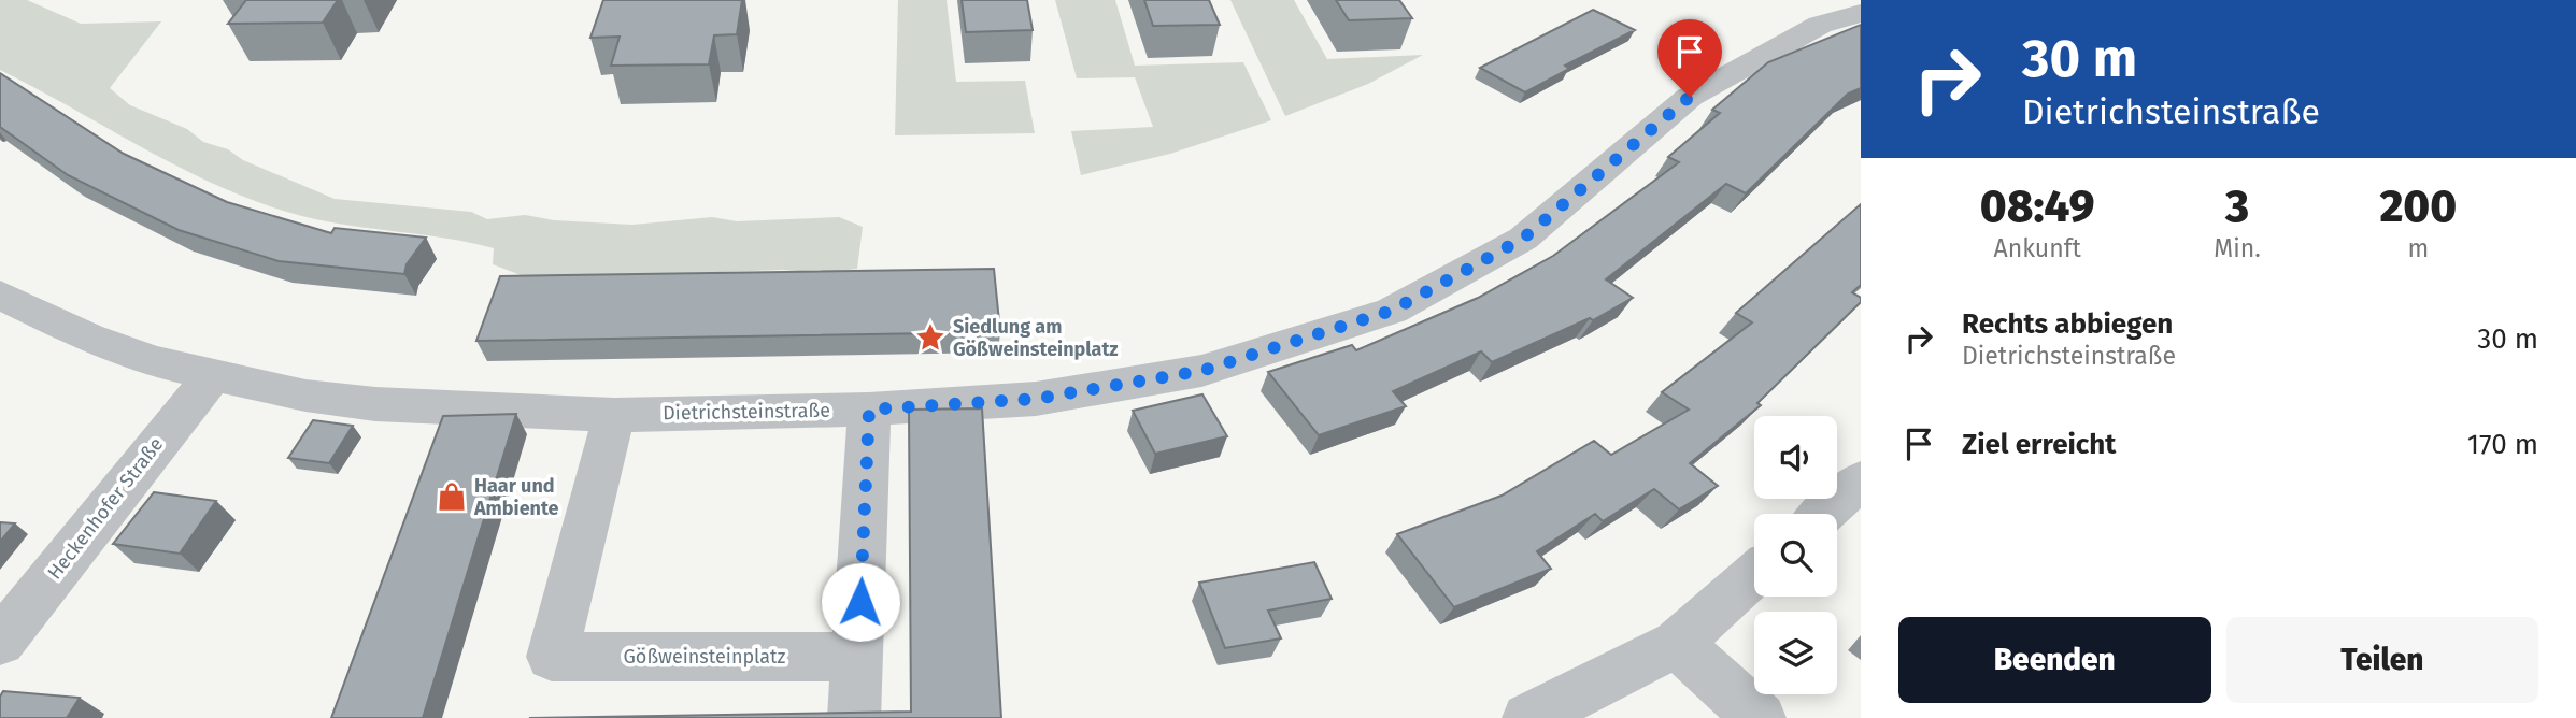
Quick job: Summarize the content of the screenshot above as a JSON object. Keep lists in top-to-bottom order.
{
  "streets": {
    "street": ["Dietrichsteinstraße", "Heckenhofer Straße", "Gößweinsteinplatz"]
  },
  "crossings": [
    ["Dietrichsteinstraße", "Heckenhofer Straße"],
    ["Dietrichsteinstraße", "Gößweinsteinplatz"]
  ],
  "places": {
    "place": ["Siedlung am Gößweinsteinplatz"],
    "shop": ["Haar und Ambiente"]
  },
  "page": {
    "turn": ["30 m", "Dietrichsteinstraße"],
    "eta": [
      "08:49",
      "Ankunft",
      "3",
      "Min.",
      "200",
      "m"
    ],
    "list": [
      {
        "name": "Rechts abbiegen",
        "note": "Dietrichsteinstraße",
        "value": "30 m"
      },
      {
        "name": "Ziel erreicht",
        "value": "170 m"
      }
    ],
    "buttons": ["Beenden", "Teilen"]
  }
}
